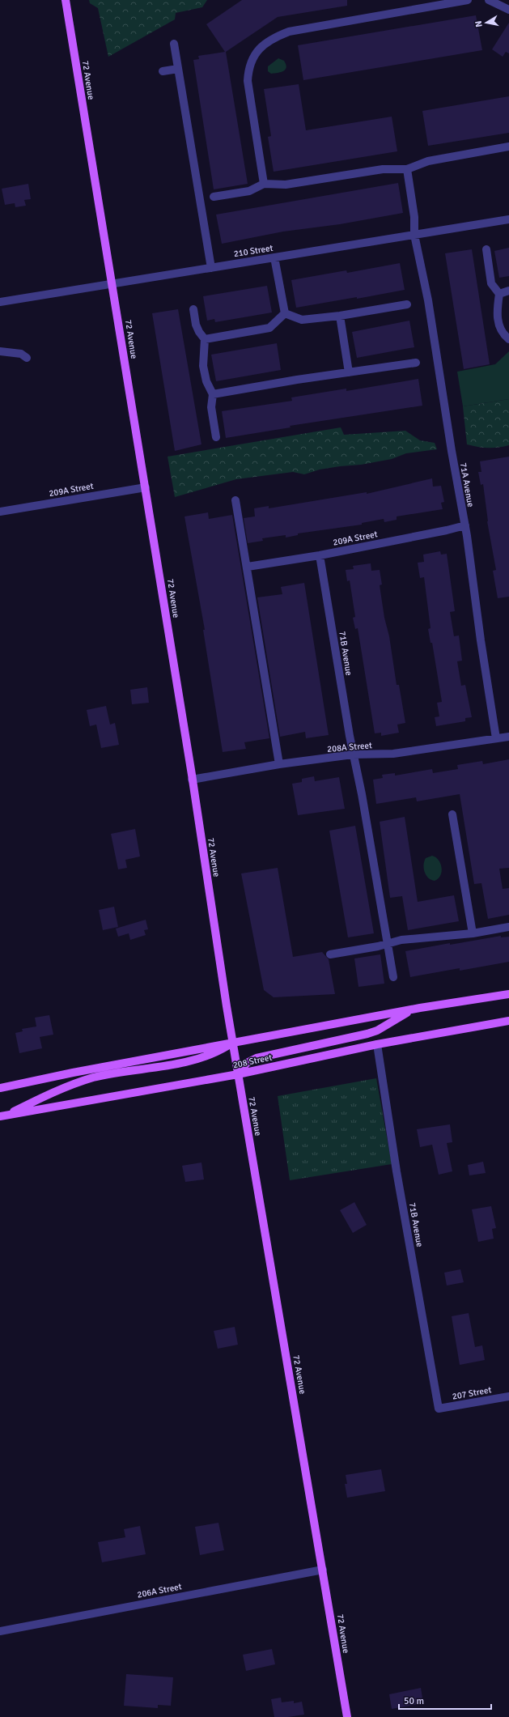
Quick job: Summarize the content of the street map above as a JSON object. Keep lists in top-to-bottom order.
{
  "streets": {
    "main road": ["72 Avenue", "208 Street"],
    "street": [
      "210 Street",
      "71A Avenue",
      "209A Street",
      "71B Avenue",
      "208A Street",
      "207 Street",
      "206A Street"
    ]
  },
  "crossings": [
    ["72 Avenue", "210 Street"],
    ["72 Avenue", "209A Street"],
    ["72 Avenue", "208A Street"],
    ["72 Avenue", "208 Street"],
    ["72 Avenue", "206A Street"],
    ["210 Street", "71A Avenue"],
    ["71A Avenue", "209A Street"],
    ["71A Avenue", "208A Street"],
    ["209A Street", "71B Avenue"],
    ["71B Avenue", "208A Street"],
    ["71B Avenue", "208 Street"],
    ["71B Avenue", "207 Street"]
  ],
  "scale_bar": "50 m",
  "north": "left"
}
